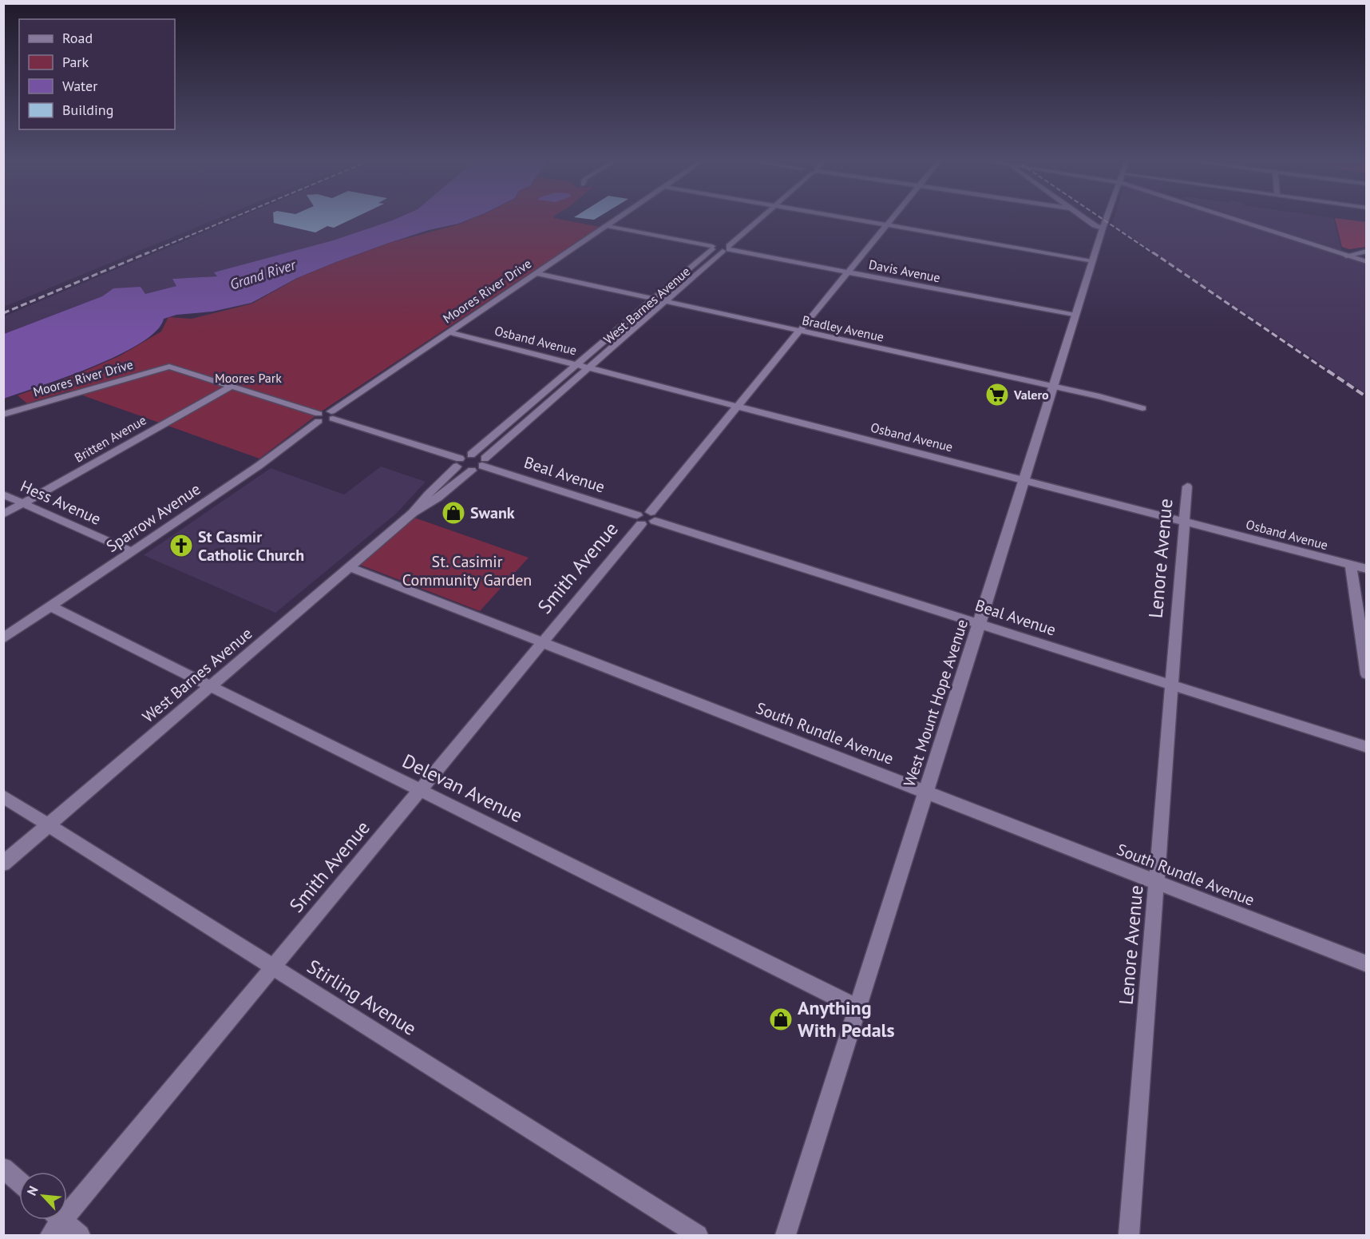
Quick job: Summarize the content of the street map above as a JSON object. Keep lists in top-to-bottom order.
{
  "streets": {
    "street": [
      "Davis Avenue",
      "Moores River Drive",
      "West Barnes Avenue",
      "Bradley Avenue",
      "Osband Avenue",
      "Britten Avenue",
      "Beal Avenue",
      "Hess Avenue",
      "Sparrow Avenue",
      "Lenore Avenue",
      "Smith Avenue",
      "West Mount Hope Avenue",
      "South Rundle Avenue",
      "Delevan Avenue",
      "Stirling Avenue"
    ]
  },
  "crossings": [
    ["Davis Avenue", "West Barnes Avenue"],
    ["Davis Avenue", "Smith Avenue"],
    ["Davis Avenue", "West Mount Hope Avenue"],
    ["Moores River Drive", "Bradley Avenue"],
    ["Moores River Drive", "Osband Avenue"],
    ["Moores River Drive", "Britten Avenue"],
    ["West Barnes Avenue", "Bradley Avenue"],
    ["West Barnes Avenue", "Osband Avenue"],
    ["West Barnes Avenue", "Beal Avenue"],
    ["West Barnes Avenue", "South Rundle Avenue"],
    ["West Barnes Avenue", "Delevan Avenue"],
    ["West Barnes Avenue", "Stirling Avenue"],
    ["Bradley Avenue", "Smith Avenue"],
    ["Bradley Avenue", "West Mount Hope Avenue"],
    ["Osband Avenue", "Lenore Avenue"],
    ["Osband Avenue", "Smith Avenue"],
    ["Osband Avenue", "West Mount Hope Avenue"],
    ["Britten Avenue", "Hess Avenue"],
    ["Beal Avenue", "Lenore Avenue"],
    ["Beal Avenue", "Smith Avenue"],
    ["Beal Avenue", "West Mount Hope Avenue"],
    ["Hess Avenue", "Sparrow Avenue"],
    ["Sparrow Avenue", "Delevan Avenue"],
    ["Lenore Avenue", "South Rundle Avenue"],
    ["Smith Avenue", "South Rundle Avenue"],
    ["Smith Avenue", "Delevan Avenue"],
    ["Smith Avenue", "Stirling Avenue"],
    ["West Mount Hope Avenue", "South Rundle Avenue"],
    ["West Mount Hope Avenue", "Delevan Avenue"]
  ],
  "water": ["Grand River"],
  "parks": ["Moores Park", "St. Casimir Community Garden"],
  "places": {
    "supermarket": ["Valero"],
    "shop": ["Swank", "Anything With Pedals"],
    "church": ["St Casmir Catholic Church"]
  },
  "legend": [
    "Road",
    "Park",
    "Water",
    "Building"
  ],
  "north": "top left"
}
